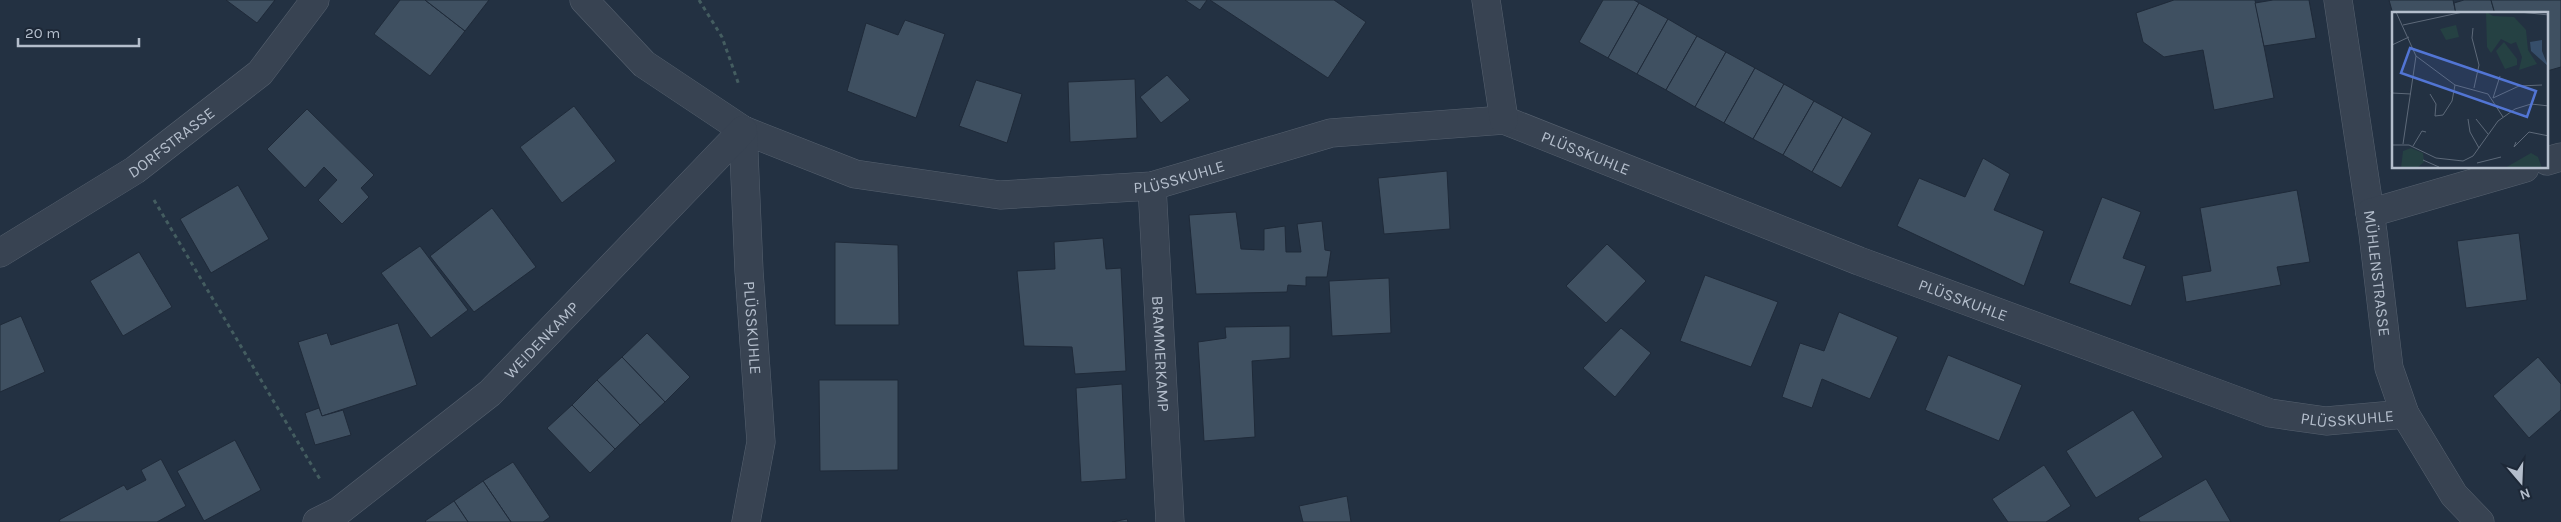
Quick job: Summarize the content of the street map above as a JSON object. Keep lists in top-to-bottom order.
{
  "streets": {
    "street": [
      "DORFSTRASSE",
      "PLÜSSKUHLE",
      "MÜHLENSTRASSE",
      "WEIDENKAMP",
      "BRAMMERKAMP"
    ]
  },
  "crossings": [
    ["PLÜSSKUHLE", "MÜHLENSTRASSE"],
    ["PLÜSSKUHLE", "WEIDENKAMP"],
    ["PLÜSSKUHLE", "BRAMMERKAMP"]
  ],
  "scale_bar": "20 m",
  "north": "bottom"
}
